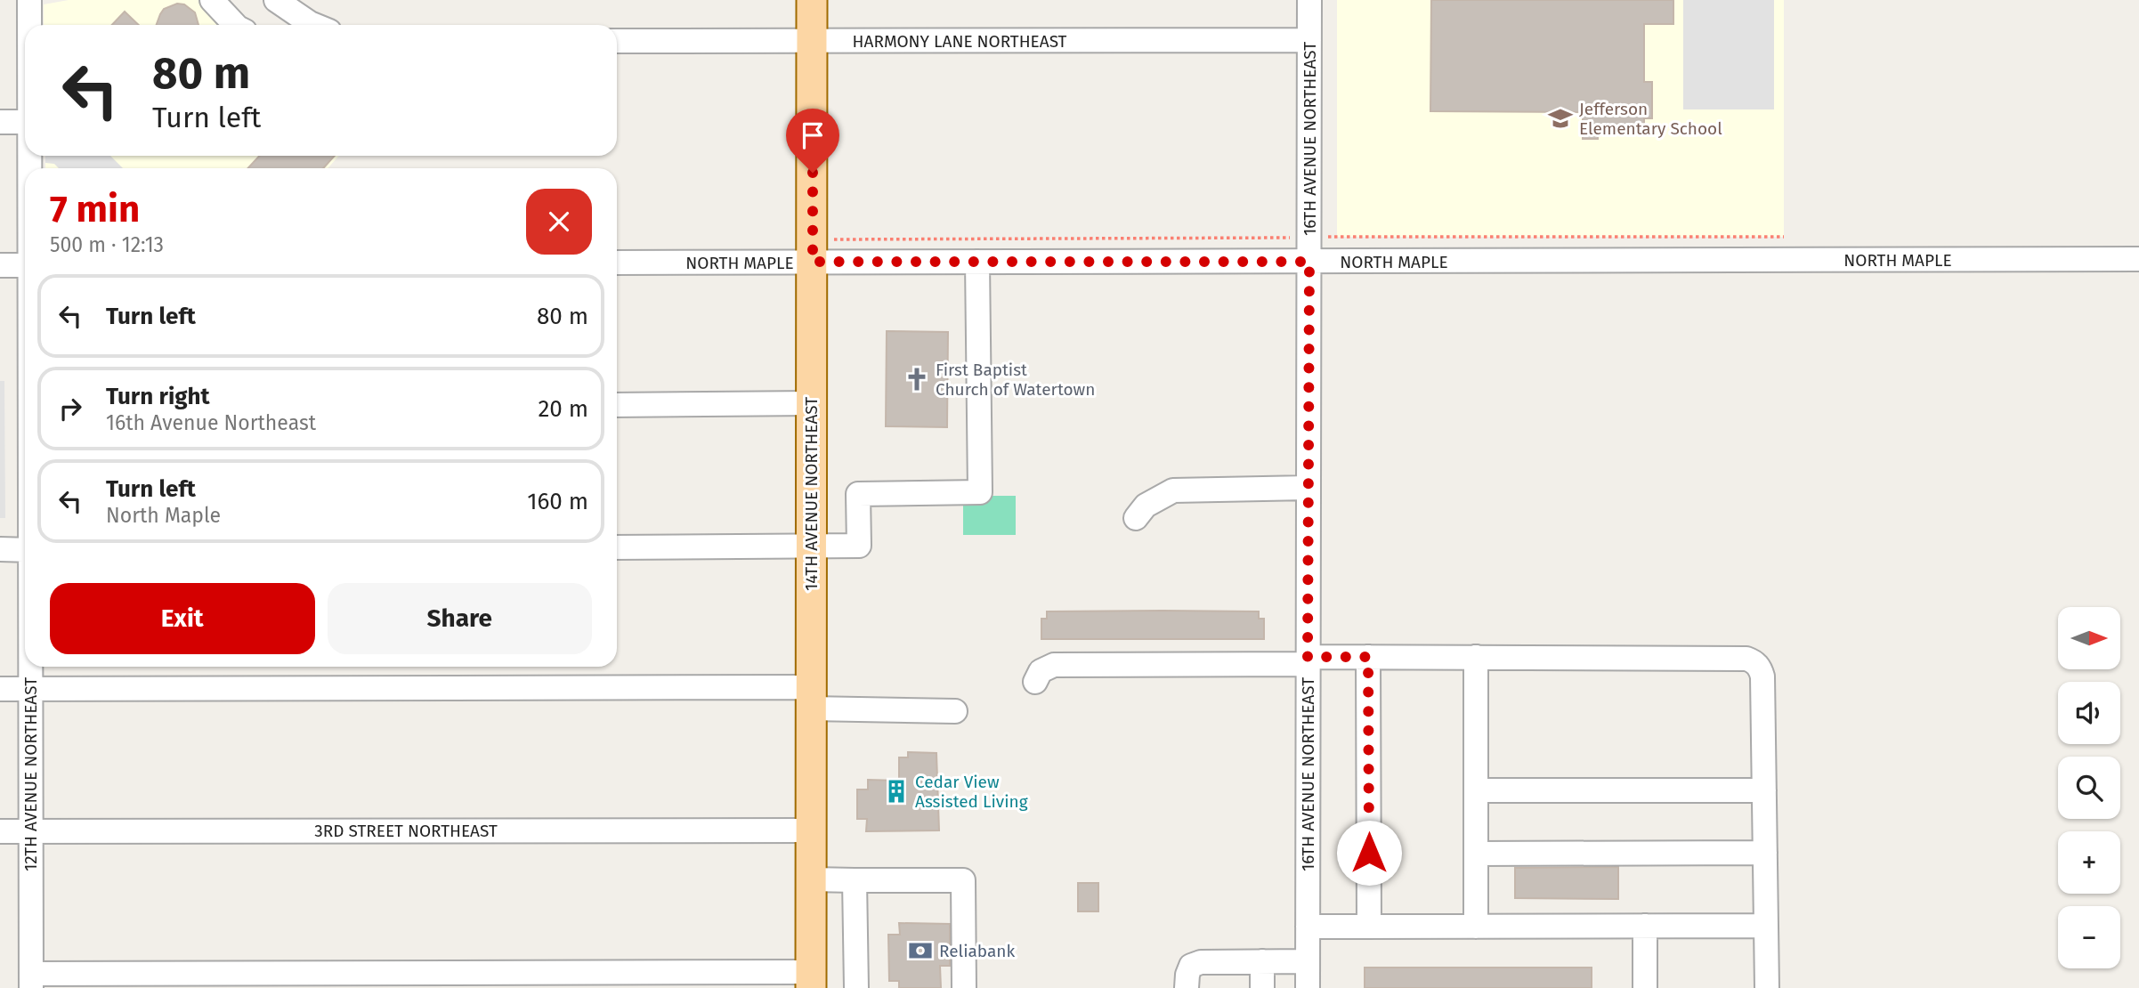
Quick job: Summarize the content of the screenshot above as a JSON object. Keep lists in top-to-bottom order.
{
  "streets": {
    "main road": ["14TH AVENUE NORTHEAST"],
    "street": [
      "HARMONY LANE NORTHEAST",
      "16TH AVENUE NORTHEAST",
      "NORTH MAPLE",
      "12TH AVENUE NORTHEAST",
      "3RD STREET NORTHEAST"
    ]
  },
  "crossings": [
    ["HARMONY LANE NORTHEAST", "16TH AVENUE NORTHEAST"],
    ["HARMONY LANE NORTHEAST", "14TH AVENUE NORTHEAST"],
    ["16TH AVENUE NORTHEAST", "NORTH MAPLE"],
    ["NORTH MAPLE", "14TH AVENUE NORTHEAST"],
    ["14TH AVENUE NORTHEAST", "3RD STREET NORTHEAST"],
    ["12TH AVENUE NORTHEAST", "3RD STREET NORTHEAST"]
  ],
  "places": {
    "school or university": ["Jefferson Elementary School"],
    "church": ["First Baptist Church of Watertown"],
    "building": ["Cedar View Assisted Living"],
    "bank": ["Reliabank"]
  },
  "north": "right",
  "page": {
    "turn": ["80 m", "Turn left"],
    "heading": ["7 min", "500 m · 12:13"],
    "list": [
      {
        "name": "Turn left",
        "value": "80 m"
      },
      {
        "name": "Turn right",
        "note": "16th Avenue Northeast",
        "value": "20 m"
      },
      {
        "name": "Turn left",
        "note": "North Maple",
        "value": "160 m"
      }
    ],
    "buttons": ["Exit", "Share"],
    "map_buttons": ["+", "−"]
  }
}
